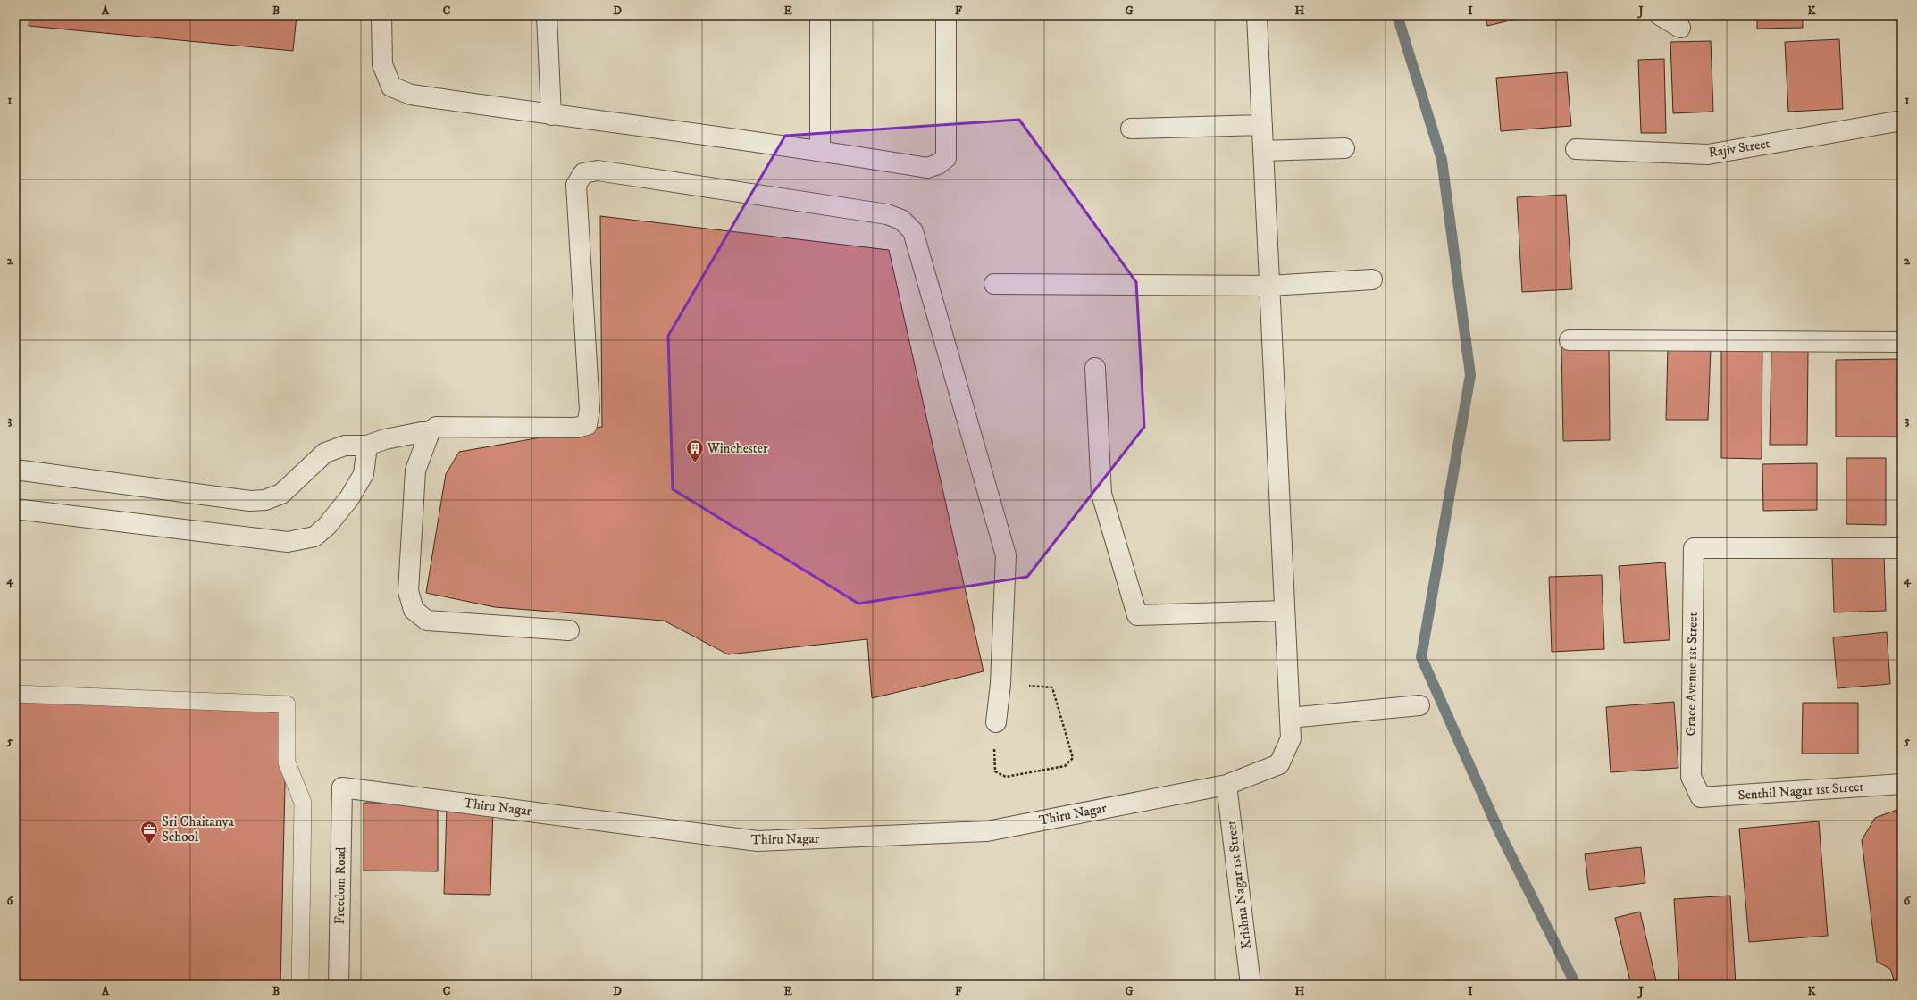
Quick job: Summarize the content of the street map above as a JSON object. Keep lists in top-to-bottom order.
{
  "streets": {
    "street": [
      "Rajiv Street",
      "Grace Avenue 1st Street",
      "Senthil Nagar 1st Street",
      "Thiru Nagar",
      "Krishna Nagar 1st Street",
      "Freedom Road"
    ]
  },
  "crossings": [
    ["Grace Avenue 1st Street", "Senthil Nagar 1st Street"],
    ["Thiru Nagar", "Krishna Nagar 1st Street"],
    ["Thiru Nagar", "Freedom Road"]
  ],
  "places": {
    "building": ["Winchester"],
    "office": ["Sri Chaitanya School"]
  },
  "grid": {
    "columns": [
      "A",
      "B",
      "C",
      "D",
      "E",
      "F",
      "G",
      "H",
      "I",
      "J",
      "K"
    ],
    "rows": [
      "1",
      "2",
      "3",
      "4",
      "5",
      "6"
    ]
  }
}
